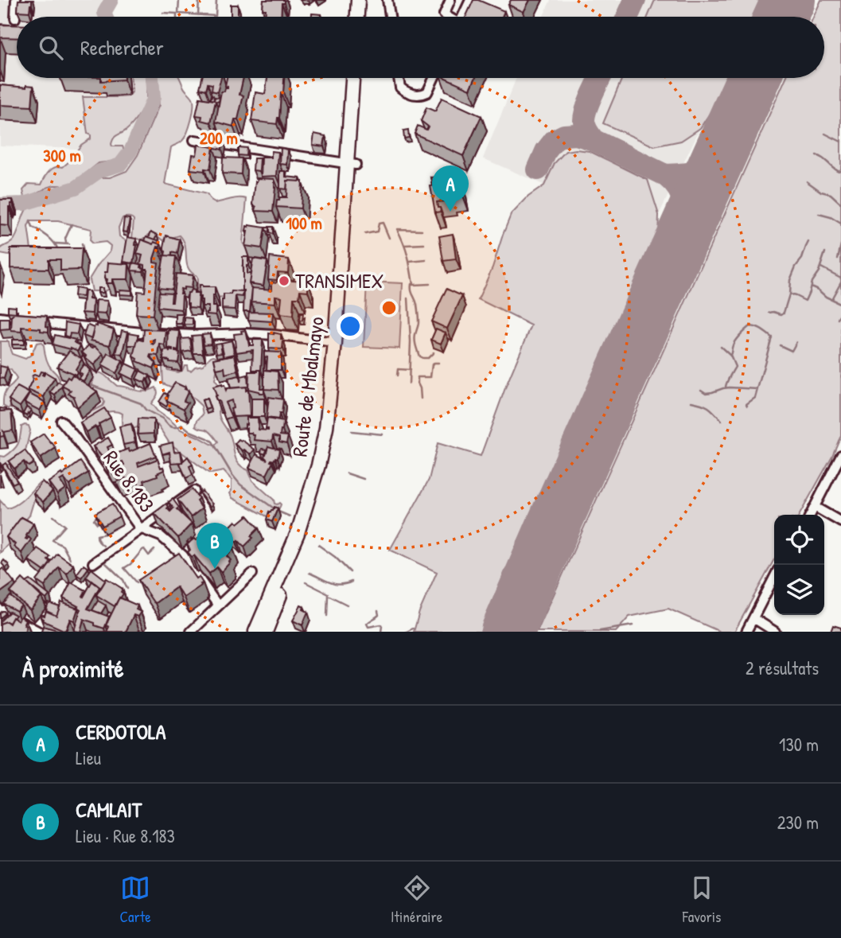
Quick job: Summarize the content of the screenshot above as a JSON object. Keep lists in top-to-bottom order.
{
  "streets": {
    "highway": ["Route de Mbalmayo"],
    "street": ["Rue 8.183"]
  },
  "places": ["TRANSIMEX"],
  "page": {
    "search": "Rechercher",
    "pins": ["A", "B"],
    "heading": ["À proximité", "2 résultats"],
    "list": [
      {
        "mark": "A",
        "name": "CERDOTOLA",
        "note": "Lieu",
        "value": "130 m"
      },
      {
        "mark": "B",
        "name": "CAMLAIT",
        "note": "Lieu · Rue 8.183",
        "value": "230 m"
      }
    ],
    "nav": ["Carte", "Itinéraire", "Favoris"]
  },
  "rings": ["200 m", "300 m", "100 m"]
}
